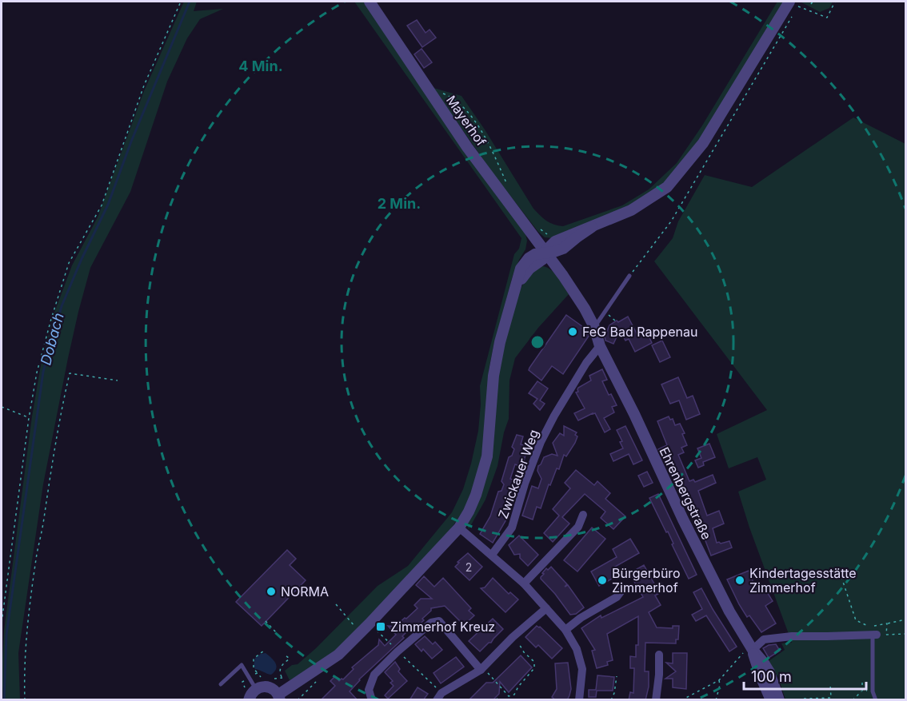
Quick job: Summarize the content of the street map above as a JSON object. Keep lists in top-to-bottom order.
{
  "streets": {
    "street": ["Mayerhof", "Zwickauer Weg", "Ehrenbergstraße"]
  },
  "crossings": [
    ["Mayerhof", "Ehrenbergstraße"],
    ["Zwickauer Weg", "Ehrenbergstraße"]
  ],
  "water": ["Dobach"],
  "places": {
    "other": [
      "FeG Bad Rappenau",
      "Bürgerbüro Zimmerhof",
      "Kindertagesstätte Zimmerhof",
      "NORMA"
    ],
    "transit": ["Zimmerhof Kreuz"]
  },
  "house_numbers": ["2"],
  "scale_bar": "100 m",
  "rings": ["4 Min.", "2 Min."]
}
